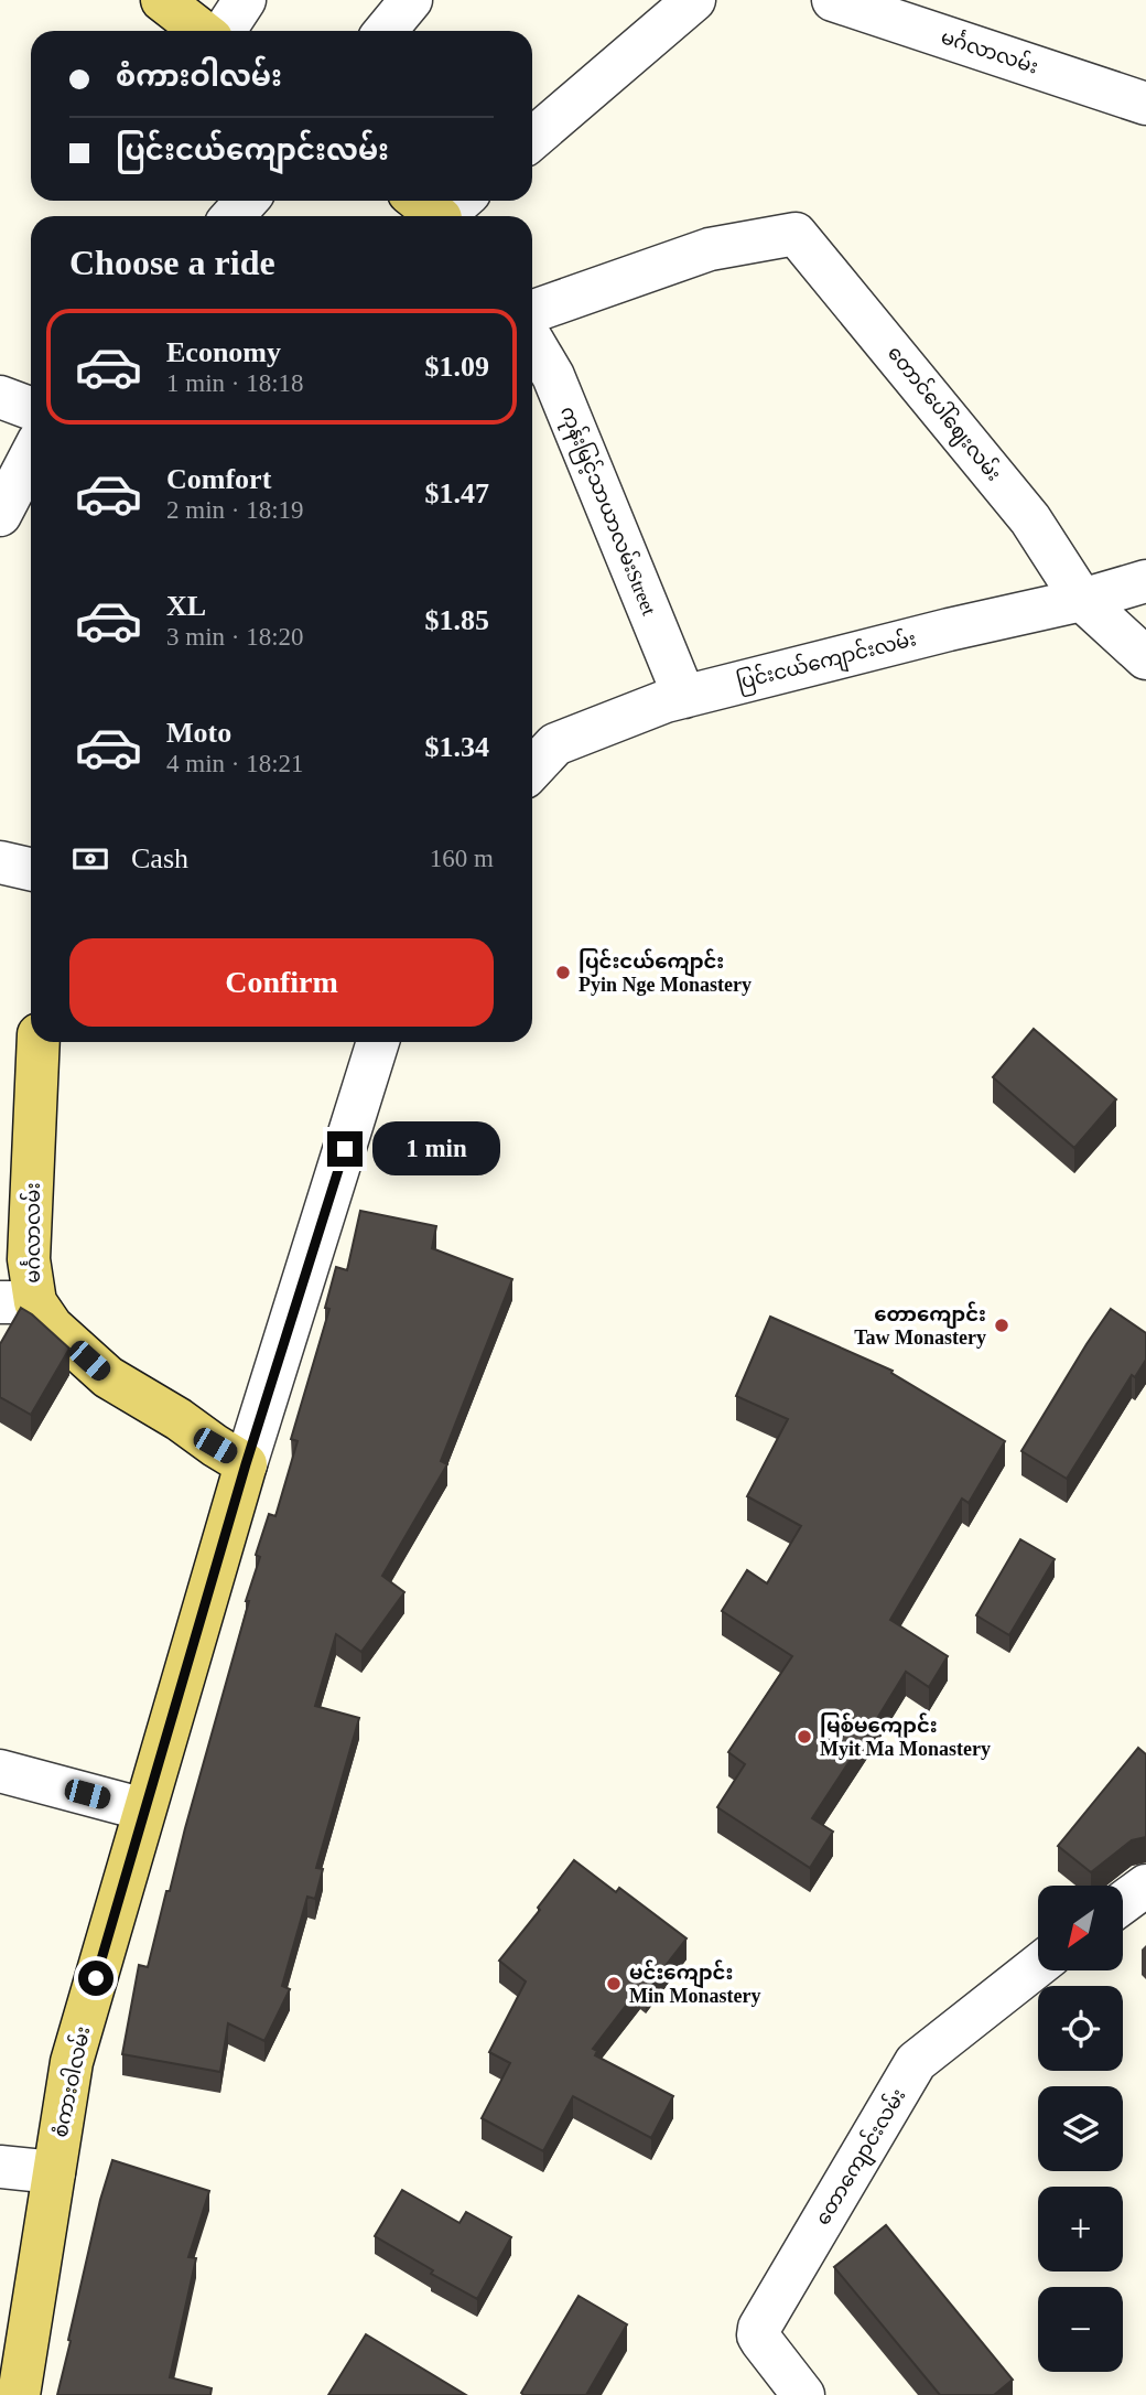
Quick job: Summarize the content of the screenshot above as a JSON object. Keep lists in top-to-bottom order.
{
  "streets": {
    "main road": ["မင်္ဂလာလမ်း", "စံကားဝါလမ်း"],
    "street": [
      "တောင်ပေါ်ဈေးလမ်း",
      "ကုန်းမြင့်သာယာလမ်းStreet",
      "ပြင်းငယ်ကျောင်းလမ်း",
      "တောကျောင်းလမ်း"
    ]
  },
  "crossings": [
    ["မင်္ဂလာလမ်း", "စံကားဝါလမ်း"],
    ["တောင်ပေါ်ဈေးလမ်း", "ပြင်းငယ်ကျောင်းလမ်း"],
    ["ကုန်းမြင့်သာယာလမ်းStreet", "ပြင်းငယ်ကျောင်းလမ်း"]
  ],
  "places": [
    "ပြင်းငယ်ကျောင်း Pyin Nge Monastery",
    "တောကျောင်း Taw Monastery",
    "မြစ်မကျောင်း Myit Ma Monastery",
    "မင်းကျောင်း Min Monastery"
  ],
  "north": "bottom left",
  "page": {
    "banner": ["စံကားဝါလမ်း", "ပြင်းငယ်ကျောင်းလမ်း"],
    "heading": "Choose a ride",
    "list": [
      {
        "name": "Economy",
        "note": "1 min · 18:18",
        "value": "$1.09"
      },
      {
        "name": "Comfort",
        "note": "2 min · 18:19",
        "value": "$1.47"
      },
      {
        "name": "XL",
        "note": "3 min · 18:20",
        "value": "$1.85"
      },
      {
        "name": "Moto",
        "note": "4 min · 18:21",
        "value": "$1.34"
      }
    ],
    "pay": ["Cash", "160 m"],
    "buttons": "Confirm",
    "bubble": "1 min",
    "map_buttons": ["+", "−"]
  }
}
